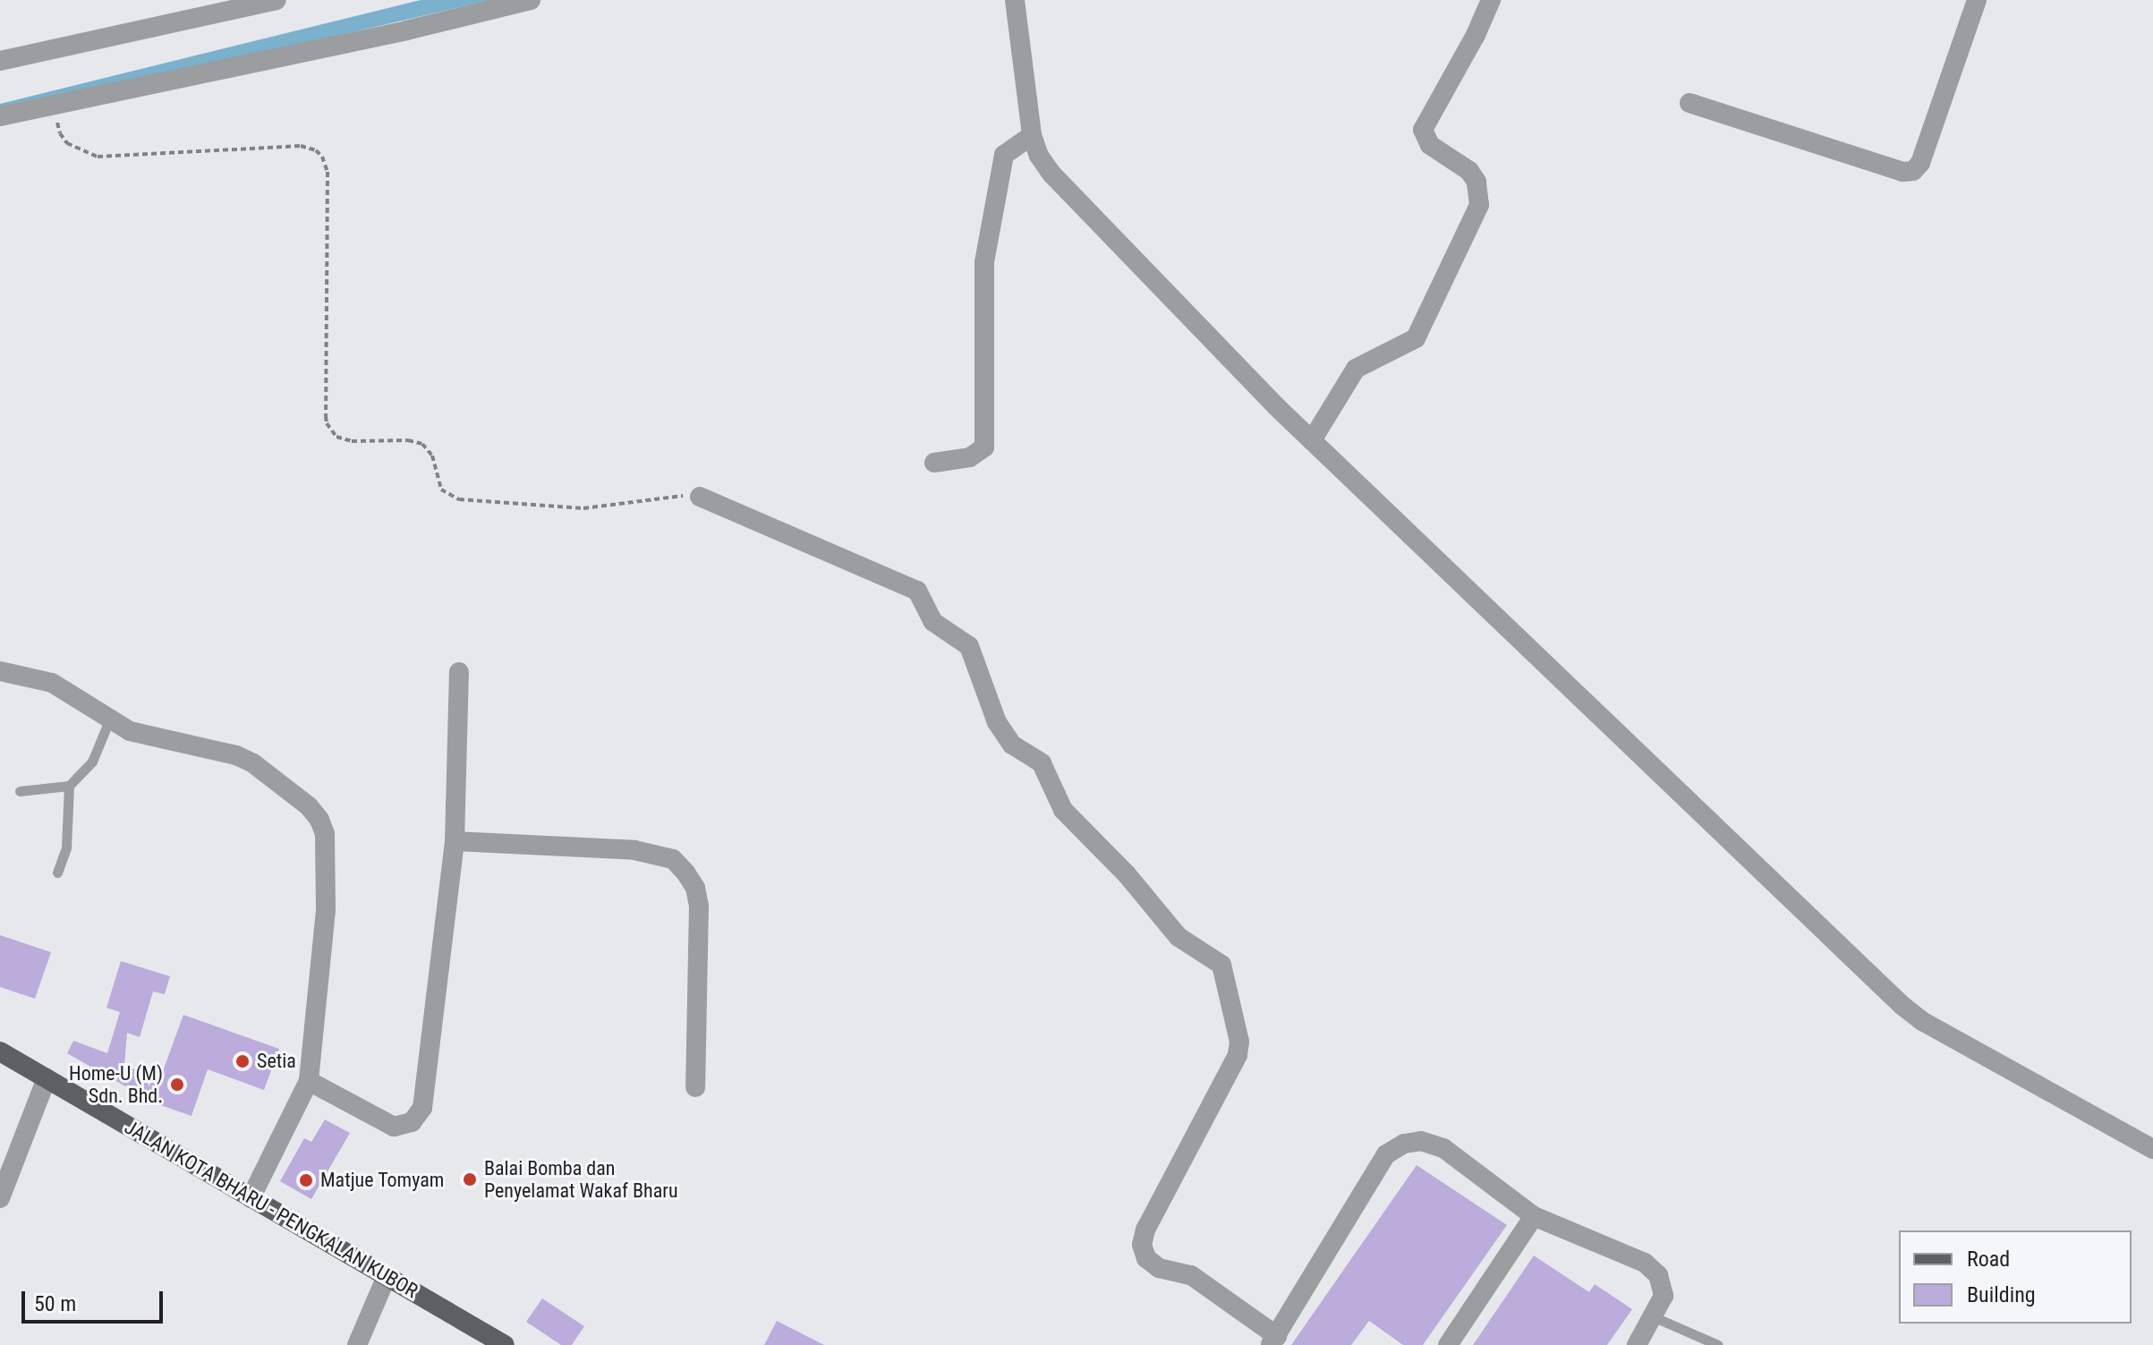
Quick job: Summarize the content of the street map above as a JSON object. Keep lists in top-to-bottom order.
{
  "streets": {
    "main road": ["JALAN KOTA BHARU - PENGKALAN KUBOR"]
  },
  "places": [
    "Setia",
    "Home-U (M) Sdn. Bhd.",
    "Balai Bomba dan Penyelamat Wakaf Bharu",
    "Matjue Tomyam"
  ],
  "legend": ["Road", "Building"],
  "scale_bar": "50 m"
}
